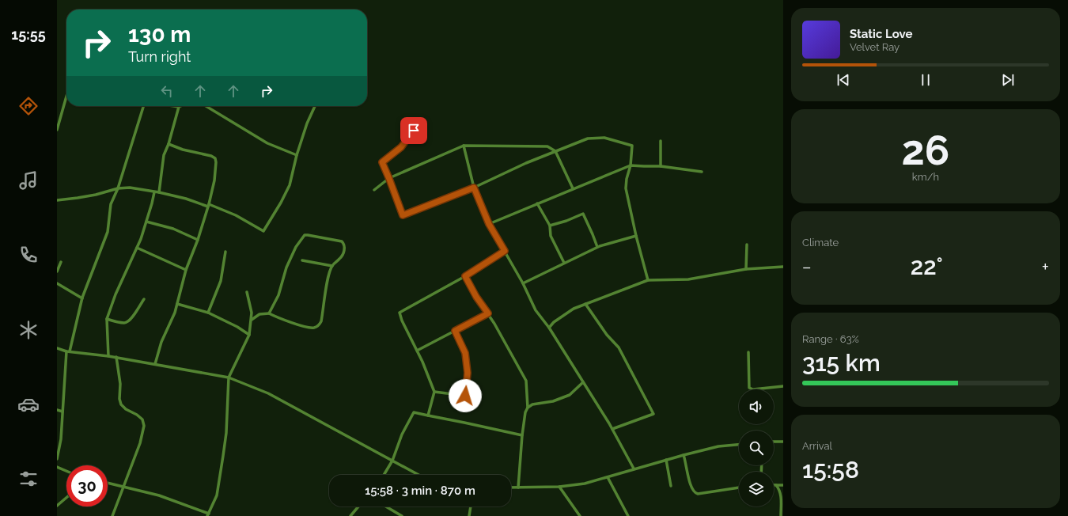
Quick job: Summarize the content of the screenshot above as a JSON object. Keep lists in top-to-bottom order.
{
  "page": {
    "tabs": "15:55",
    "turn": ["130 m", "Turn right"],
    "song": ["Static Love", "Velvet Ray"],
    "tile": [
      ["26", "km/h"],
      "Climate",
      ["Range · 63%", "315 km"],
      ["Arrival", "15:58"]
    ],
    "heat": ["−", "22°", "+"],
    "limit": "30",
    "trip": "15:58 · 3 min · 870 m"
  }
}
